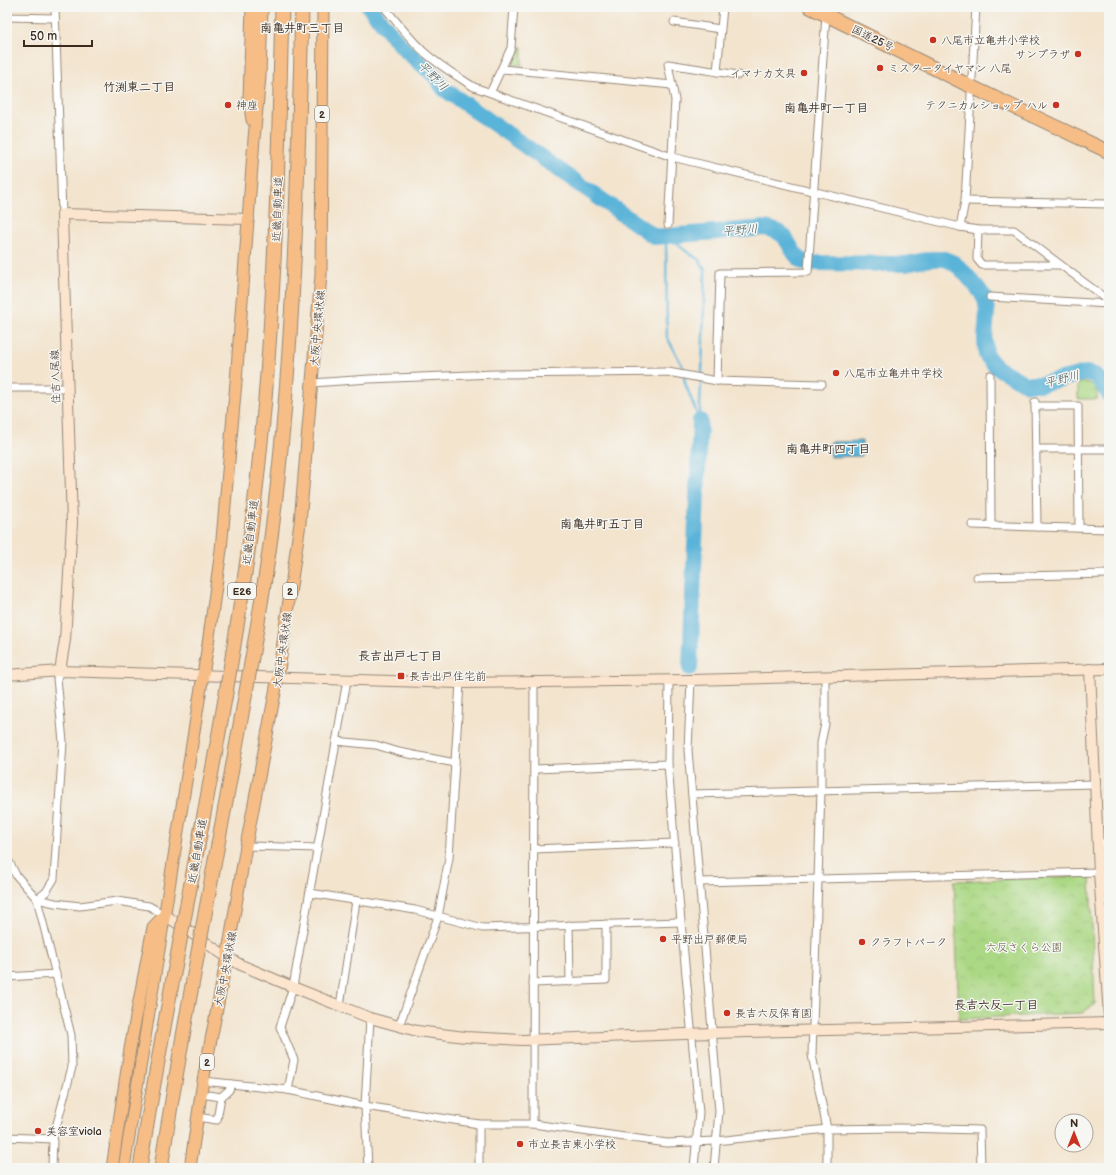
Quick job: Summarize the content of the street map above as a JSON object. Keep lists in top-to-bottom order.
{
  "streets": {
    "highway": ["国道25号", "近畿自動車道", "E26"],
    "main road": ["2", "大阪中央環状線"],
    "street": ["住吉八尾線"]
  },
  "districts": [
    "南亀井町三丁目",
    "竹渕東二丁目",
    "南亀井町一丁目",
    "南亀井町四丁目",
    "南亀井町五丁目",
    "長吉出戸七丁目",
    "長吉六反一丁目"
  ],
  "water": ["平野川"],
  "parks": ["六反さくら公園"],
  "places": {
    "other": [
      "八尾市立亀井小学校",
      "サンプラザ",
      "ミスタータイヤマン 八尾",
      "イマナカ文具",
      "神座",
      "テクニカルショップ ハル",
      "八尾市立亀井中学校",
      "平野出戸郵便局",
      "クラフトパーク",
      "長吉六反保育園",
      "美容室viola",
      "市立長吉東小学校"
    ],
    "transit": ["長吉出戸住宅前"]
  },
  "scale_bar": "50 m",
  "north": "top"
}
